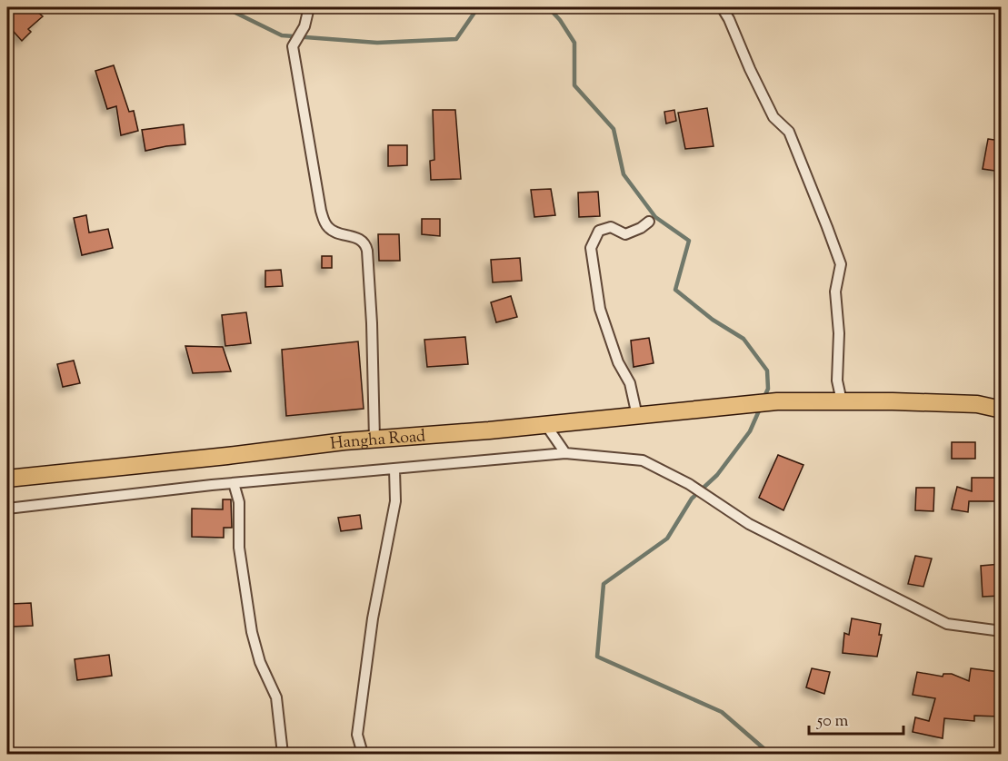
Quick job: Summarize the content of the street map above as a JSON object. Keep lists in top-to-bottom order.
{
  "streets": {
    "highway": ["Hangha Road"]
  },
  "scale_bar": "50 m"
}
